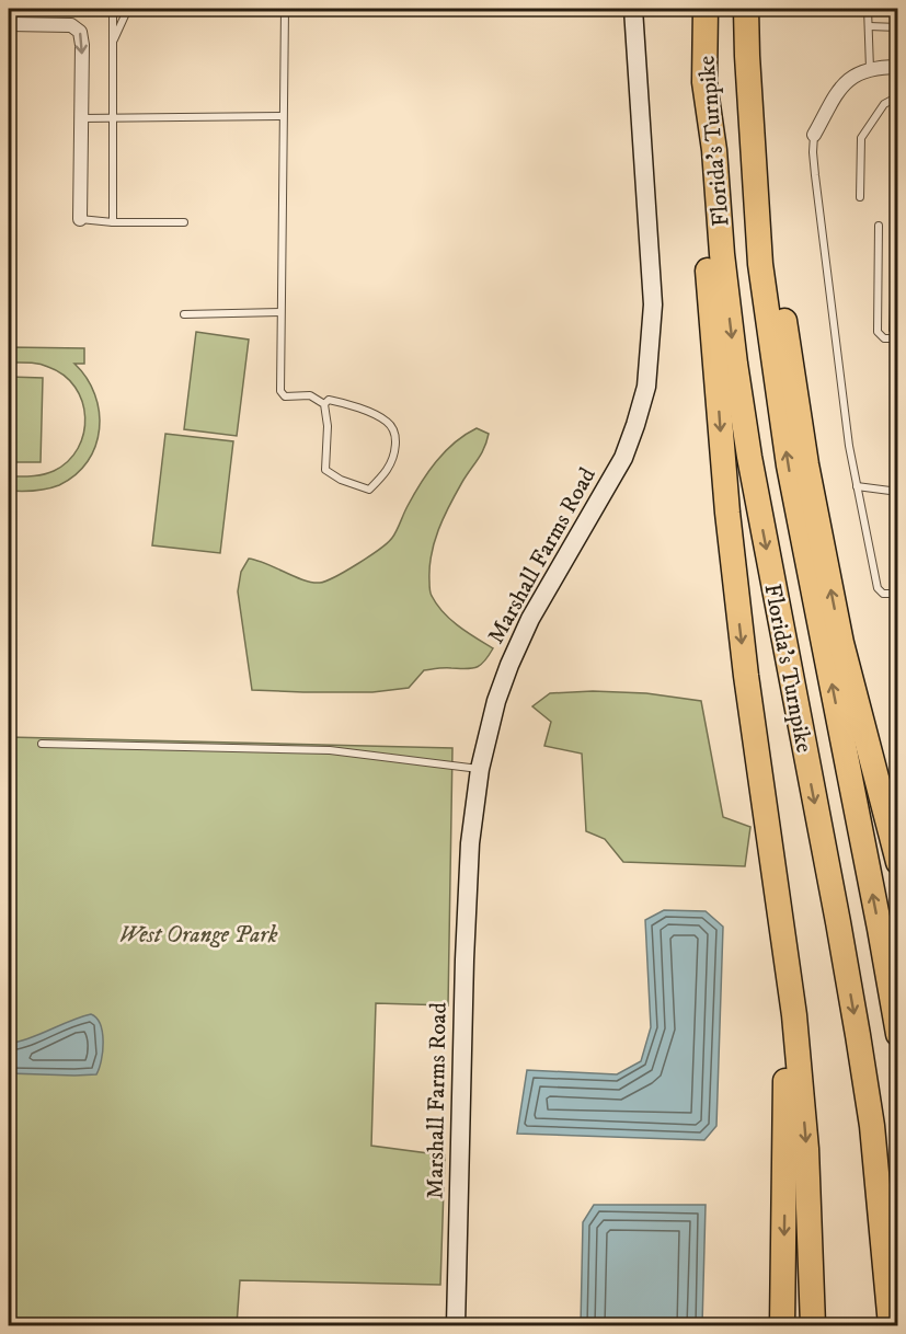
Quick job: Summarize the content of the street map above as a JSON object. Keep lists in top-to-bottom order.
{
  "streets": {
    "highway": ["Florida's Turnpike"],
    "street": ["Marshall Farms Road"]
  },
  "parks": ["West Orange Park"]
}
